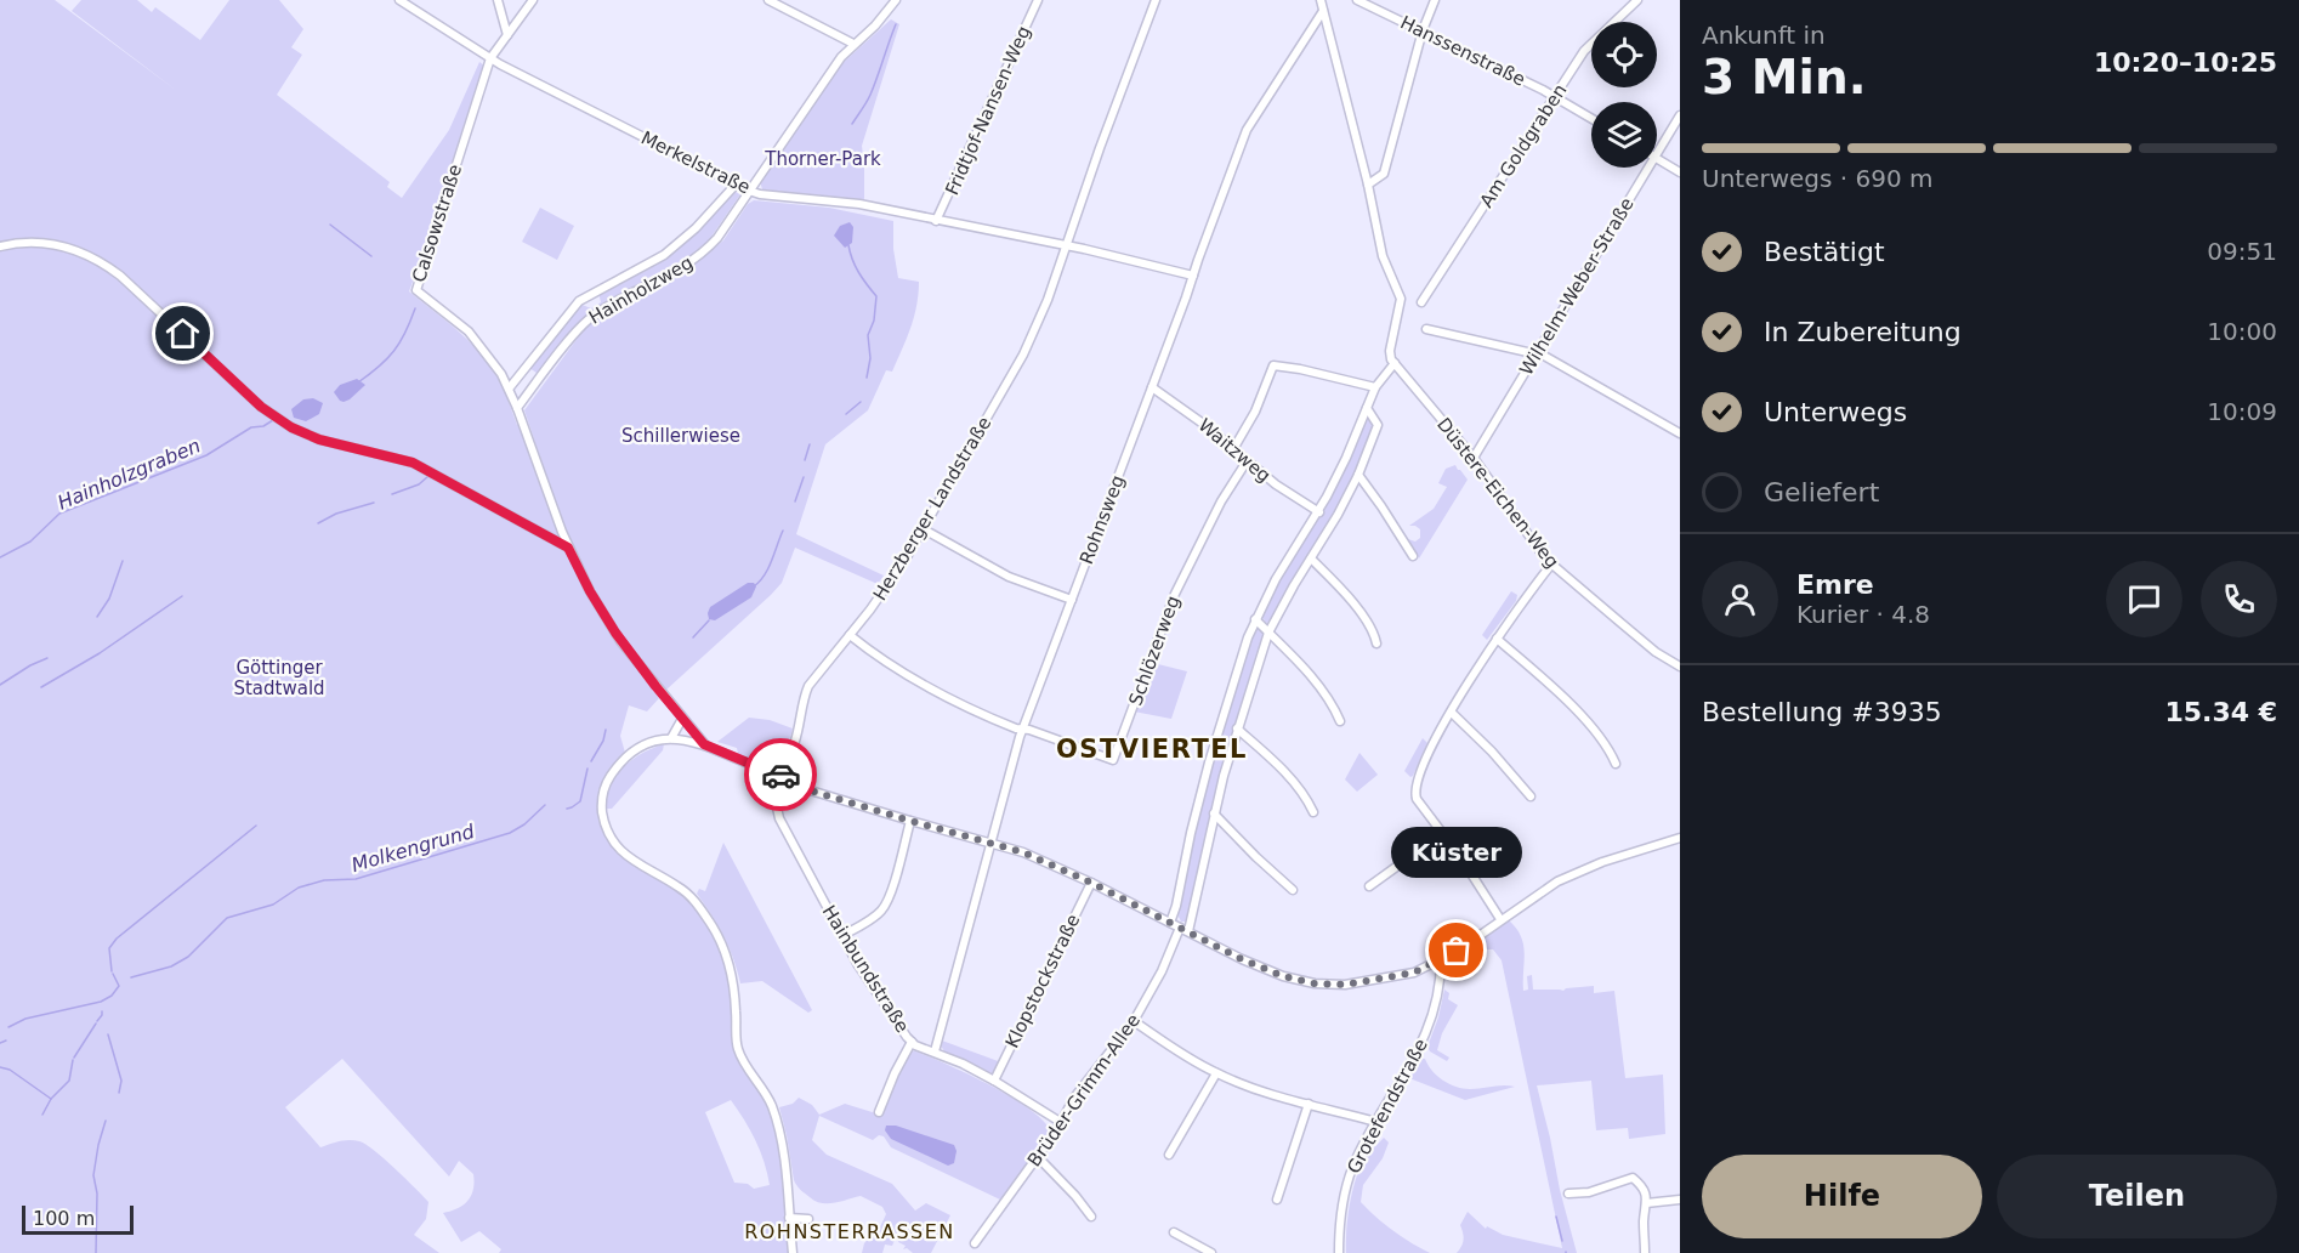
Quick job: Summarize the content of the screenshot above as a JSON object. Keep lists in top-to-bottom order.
{
  "streets": {
    "street": [
      "Hanssenstraße",
      "Fridtjof-Nansen-Weg",
      "Am Goldgraben",
      "Merkelstraße",
      "Calsowstraße",
      "Wilhelm-Weber-Straße",
      "Hainholzweg",
      "Waitzweg",
      "Düstere-Eichen-Weg",
      "Herzberger Landstraße",
      "Rohnsweg",
      "Schlözerweg",
      "Hainbundstraße",
      "Klopstockstraße",
      "Brüder-Grimm-Allee",
      "Grotefendstraße"
    ]
  },
  "crossings": [
    ["Hanssenstraße", "Am Goldgraben"],
    ["Fridtjof-Nansen-Weg", "Merkelstraße"],
    ["Merkelstraße", "Calsowstraße"],
    ["Merkelstraße", "Hainholzweg"],
    ["Merkelstraße", "Herzberger Landstraße"],
    ["Merkelstraße", "Rohnsweg"],
    ["Calsowstraße", "Hainholzweg"],
    ["Wilhelm-Weber-Straße", "Düstere-Eichen-Weg"],
    ["Waitzweg", "Rohnsweg"],
    ["Waitzweg", "Schlözerweg"],
    ["Rohnsweg", "Schlözerweg"],
    ["Rohnsweg", "Hainbundstraße"],
    ["Hainbundstraße", "Klopstockstraße"],
    ["Hainbundstraße", "Brüder-Grimm-Allee"]
  ],
  "districts": ["OSTVIERTEL", "ROHNSTERRASSEN"],
  "water": ["Hainholzgraben", "Molkengrund"],
  "parks": ["Thorner-Park", "Schillerwiese", "Göttinger Stadtwald"],
  "places": ["Küster"],
  "scale_bar": "100 m",
  "page": {
    "heading": ["3 Min.", "Ankunft in", "10:20–10:25"],
    "panel": [
      "Emre",
      "Kurier · 4.8",
      "Bestellung #3935",
      "15.34 €"
    ],
    "bar": "Unterwegs · 690 m",
    "list": [
      ["Bestätigt", "09:51"],
      ["In Zubereitung", "10:00"],
      ["Unterwegs", "10:09"],
      "Geliefert"
    ],
    "bubble": "Küster",
    "buttons": ["Hilfe", "Teilen"],
    "scale": "100 m"
  }
}
